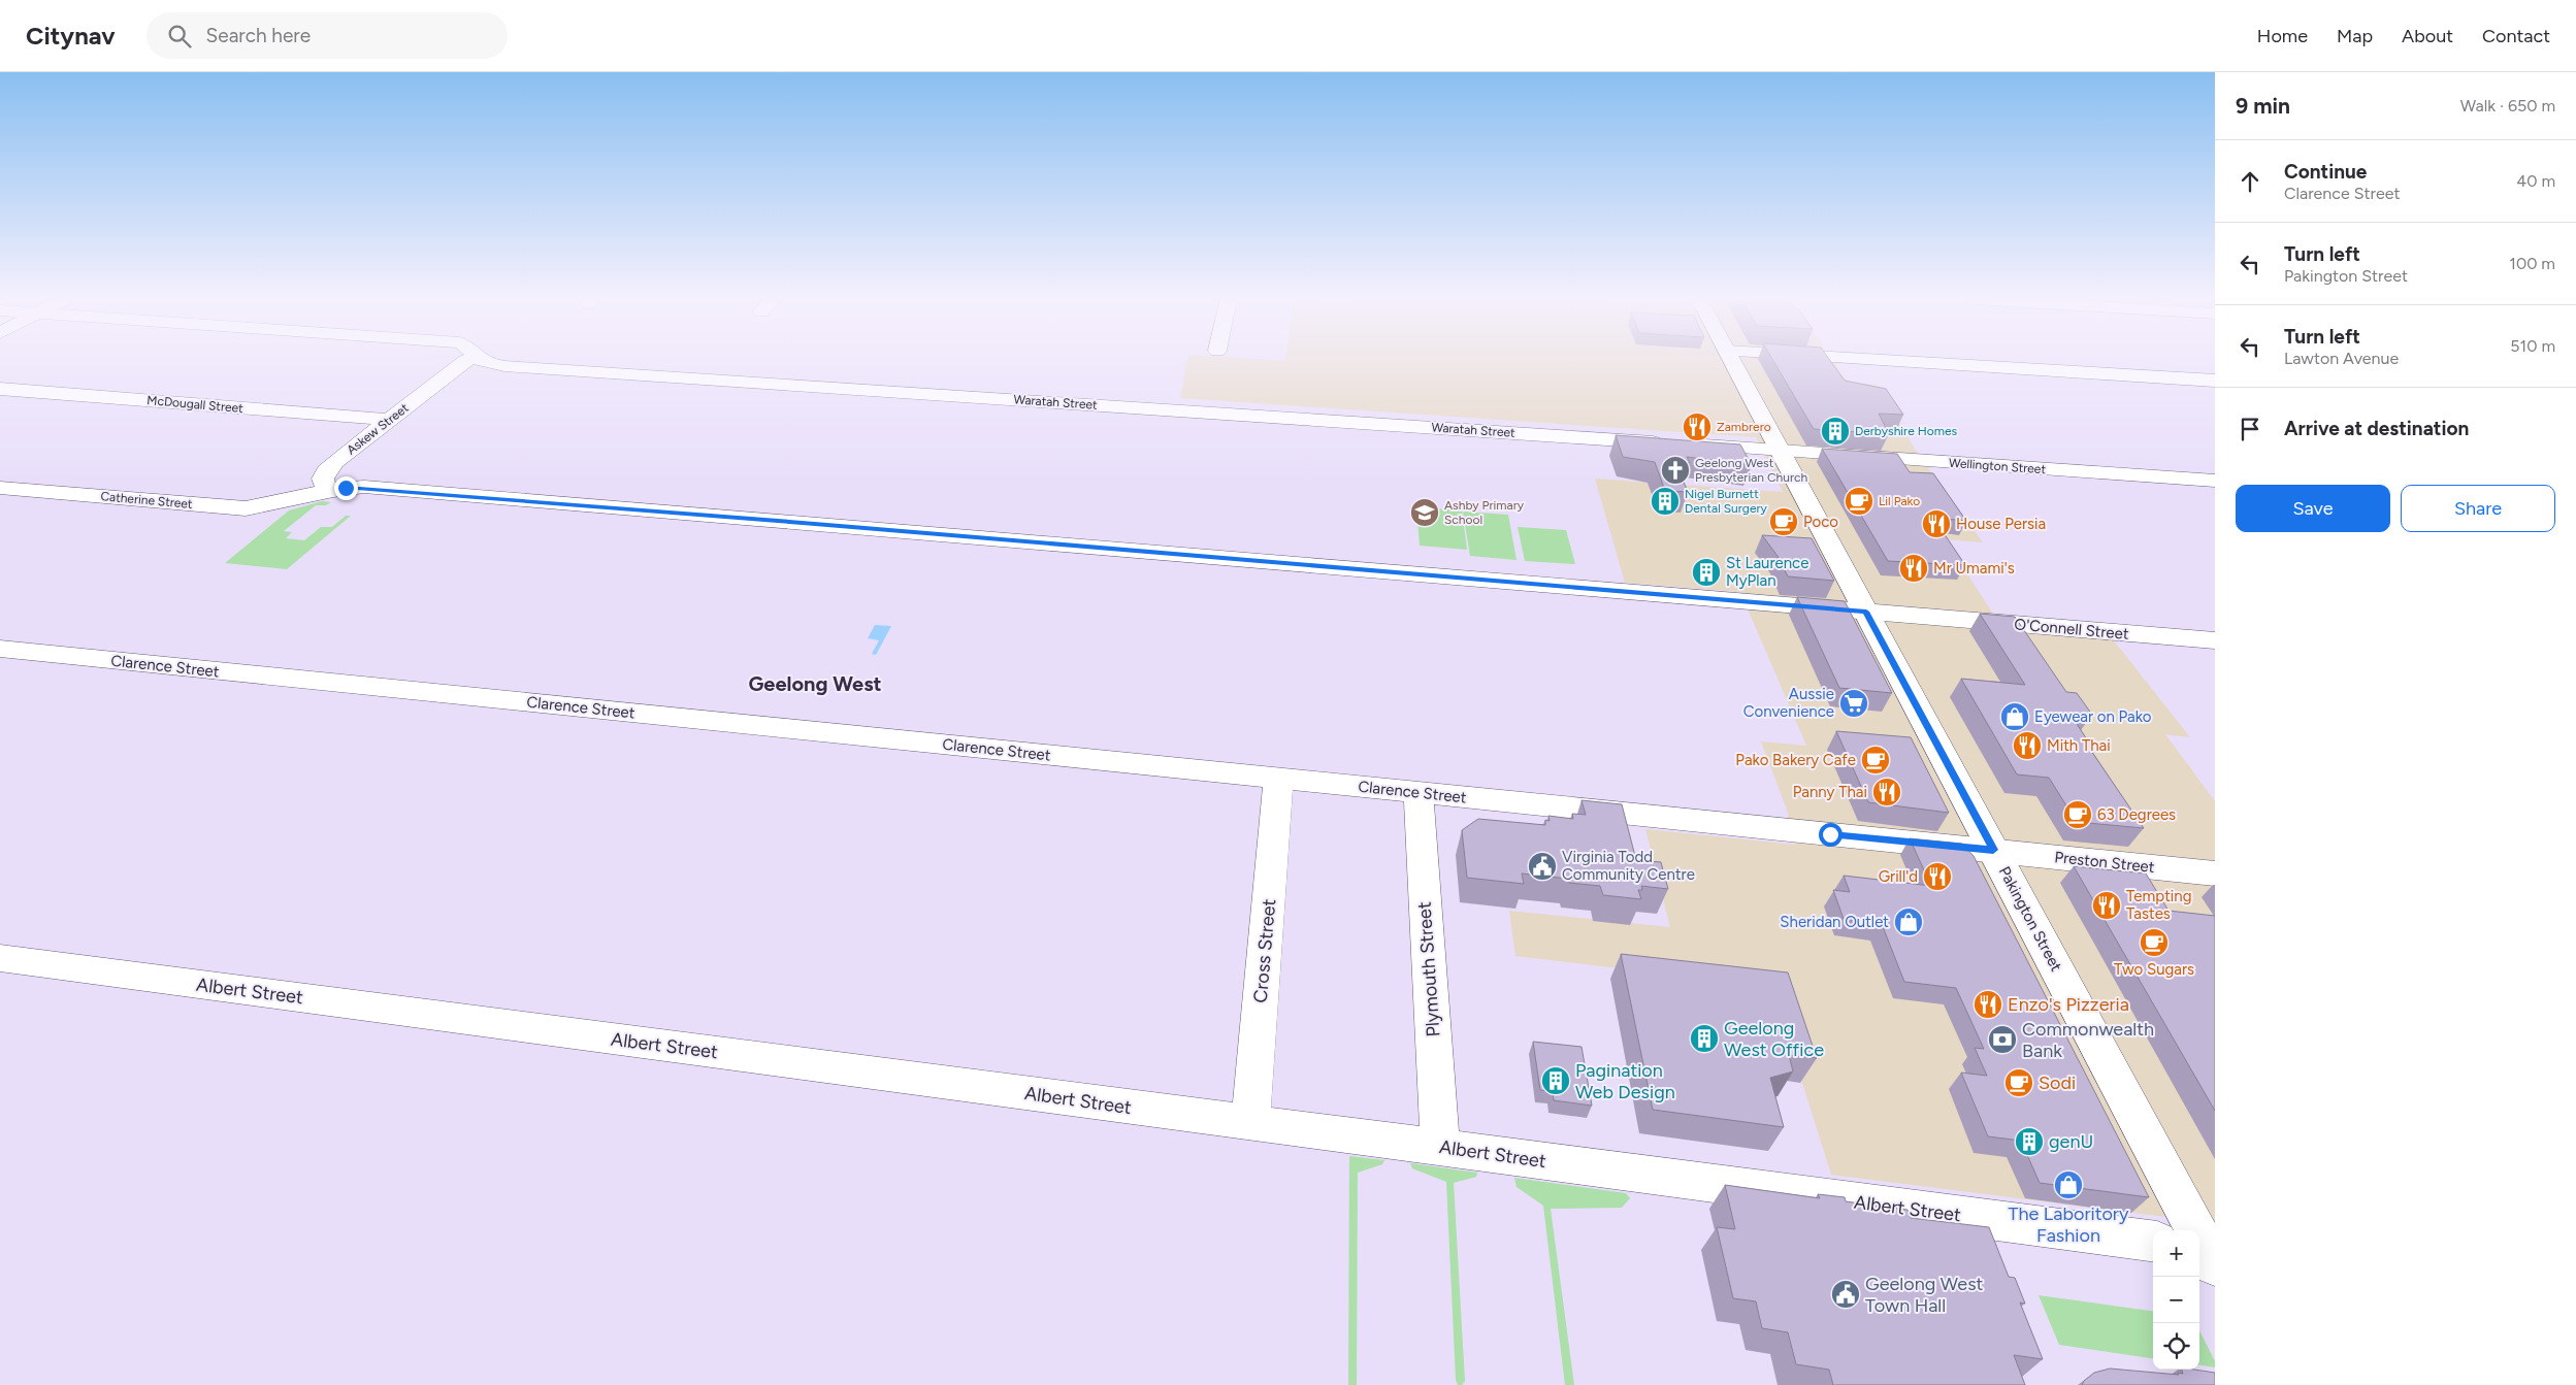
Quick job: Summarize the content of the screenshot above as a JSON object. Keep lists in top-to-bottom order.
{
  "streets": {
    "street": [
      "Waratah Street",
      "McDougall Street",
      "Askew Street",
      "Wellington Street",
      "Catherine Street",
      "O'Connell Street",
      "Clarence Street",
      "Preston Street",
      "Pakington Street",
      "Cross Street",
      "Plymouth Street",
      "Albert Street"
    ]
  },
  "crossings": [
    ["Waratah Street", "Wellington Street"],
    ["Waratah Street", "Pakington Street"],
    ["McDougall Street", "Askew Street"],
    ["Askew Street", "Catherine Street"],
    ["Askew Street", "O'Connell Street"],
    ["Wellington Street", "Pakington Street"],
    ["Catherine Street", "O'Connell Street"],
    ["O'Connell Street", "Pakington Street"],
    ["Clarence Street", "Preston Street"],
    ["Clarence Street", "Pakington Street"],
    ["Clarence Street", "Cross Street"],
    ["Clarence Street", "Plymouth Street"],
    ["Preston Street", "Pakington Street"],
    ["Cross Street", "Albert Street"],
    ["Plymouth Street", "Albert Street"]
  ],
  "districts": ["Geelong West"],
  "places": {
    "restaurant": [
      "Zambrero",
      "House Persia",
      "Mr Umami's",
      "Mith Thai",
      "Panny Thai",
      "Grill'd",
      "Tempting Tastes",
      "Enzo's Pizzeria"
    ],
    "building": [
      "Derbyshire Homes",
      "Nigel Burnett Dental Surgery",
      "St Laurence MyPlan",
      "Geelong West Office",
      "Pagination Web Design",
      "genU"
    ],
    "church": ["Geelong West Presbyterian Church"],
    "cafe": [
      "Lil Pako",
      "Poco",
      "Pako Bakery Cafe",
      "63 Degrees",
      "Two Sugars",
      "Sodi"
    ],
    "school or university": ["Ashby Primary School"],
    "supermarket": ["Aussie Convenience"],
    "shop": ["Eyewear on Pako", "Sheridan Outlet", "The Laboritory Fashion"],
    "public building": ["Virginia Todd Community Centre", "Geelong West Town Hall"],
    "bank": ["Commonwealth Bank"]
  },
  "page": {
    "header": "Citynav",
    "search": "Search here",
    "nav": [
      "Home",
      "Map",
      "About",
      "Contact"
    ],
    "heading": ["9 min", "Walk · 650 m"],
    "list": [
      ["Continue", "Clarence Street", "40 m"],
      ["Turn left", "Pakington Street", "100 m"],
      ["Turn left", "Lawton Avenue", "510 m"],
      "Arrive at destination"
    ],
    "buttons": ["Save", "Share"],
    "map_buttons": ["+", "−"]
  }
}
